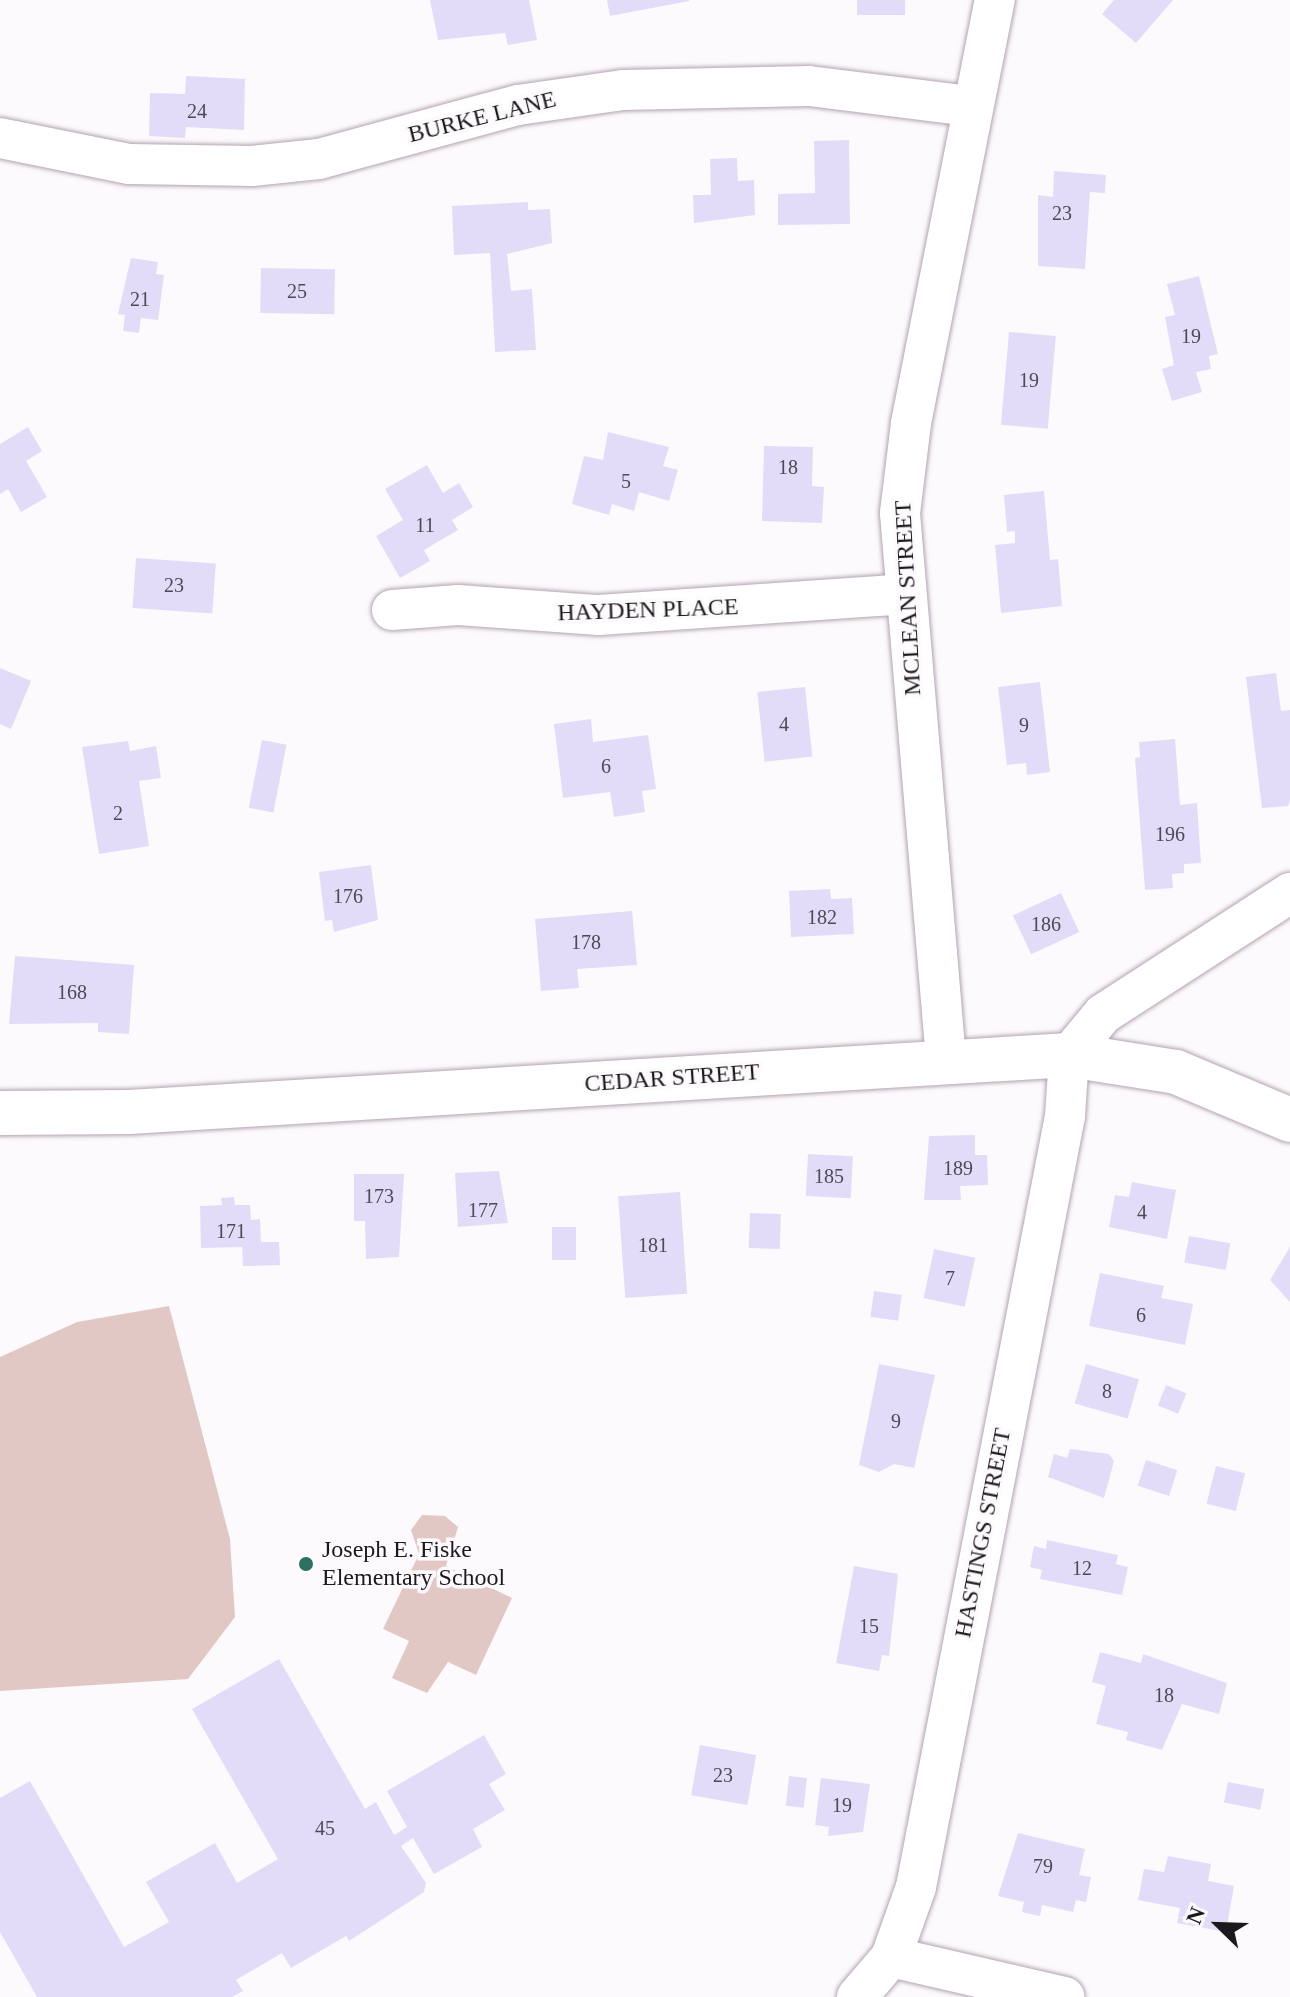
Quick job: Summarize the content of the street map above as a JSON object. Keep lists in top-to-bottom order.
{
  "streets": {
    "main road": ["CEDAR STREET"],
    "street": [
      "BURKE LANE",
      "MCLEAN STREET",
      "HAYDEN PLACE",
      "HASTINGS STREET"
    ]
  },
  "crossings": [
    ["BURKE LANE", "MCLEAN STREET"],
    ["MCLEAN STREET", "HAYDEN PLACE"],
    ["MCLEAN STREET", "CEDAR STREET"],
    ["CEDAR STREET", "HASTINGS STREET"]
  ],
  "places": ["Joseph E. Fiske Elementary School"],
  "house_numbers": [
    "24",
    "23",
    "25",
    "21",
    "19",
    "19",
    "18",
    "5",
    "11",
    "23",
    "4",
    "9",
    "6",
    "2",
    "196",
    "176",
    "182",
    "186",
    "178",
    "168",
    "189",
    "185",
    "173",
    "177",
    "4",
    "171",
    "181",
    "7",
    "6",
    "8",
    "9",
    "12",
    "15",
    "18",
    "23",
    "19",
    "45",
    "79"
  ],
  "north": "top left"
}
